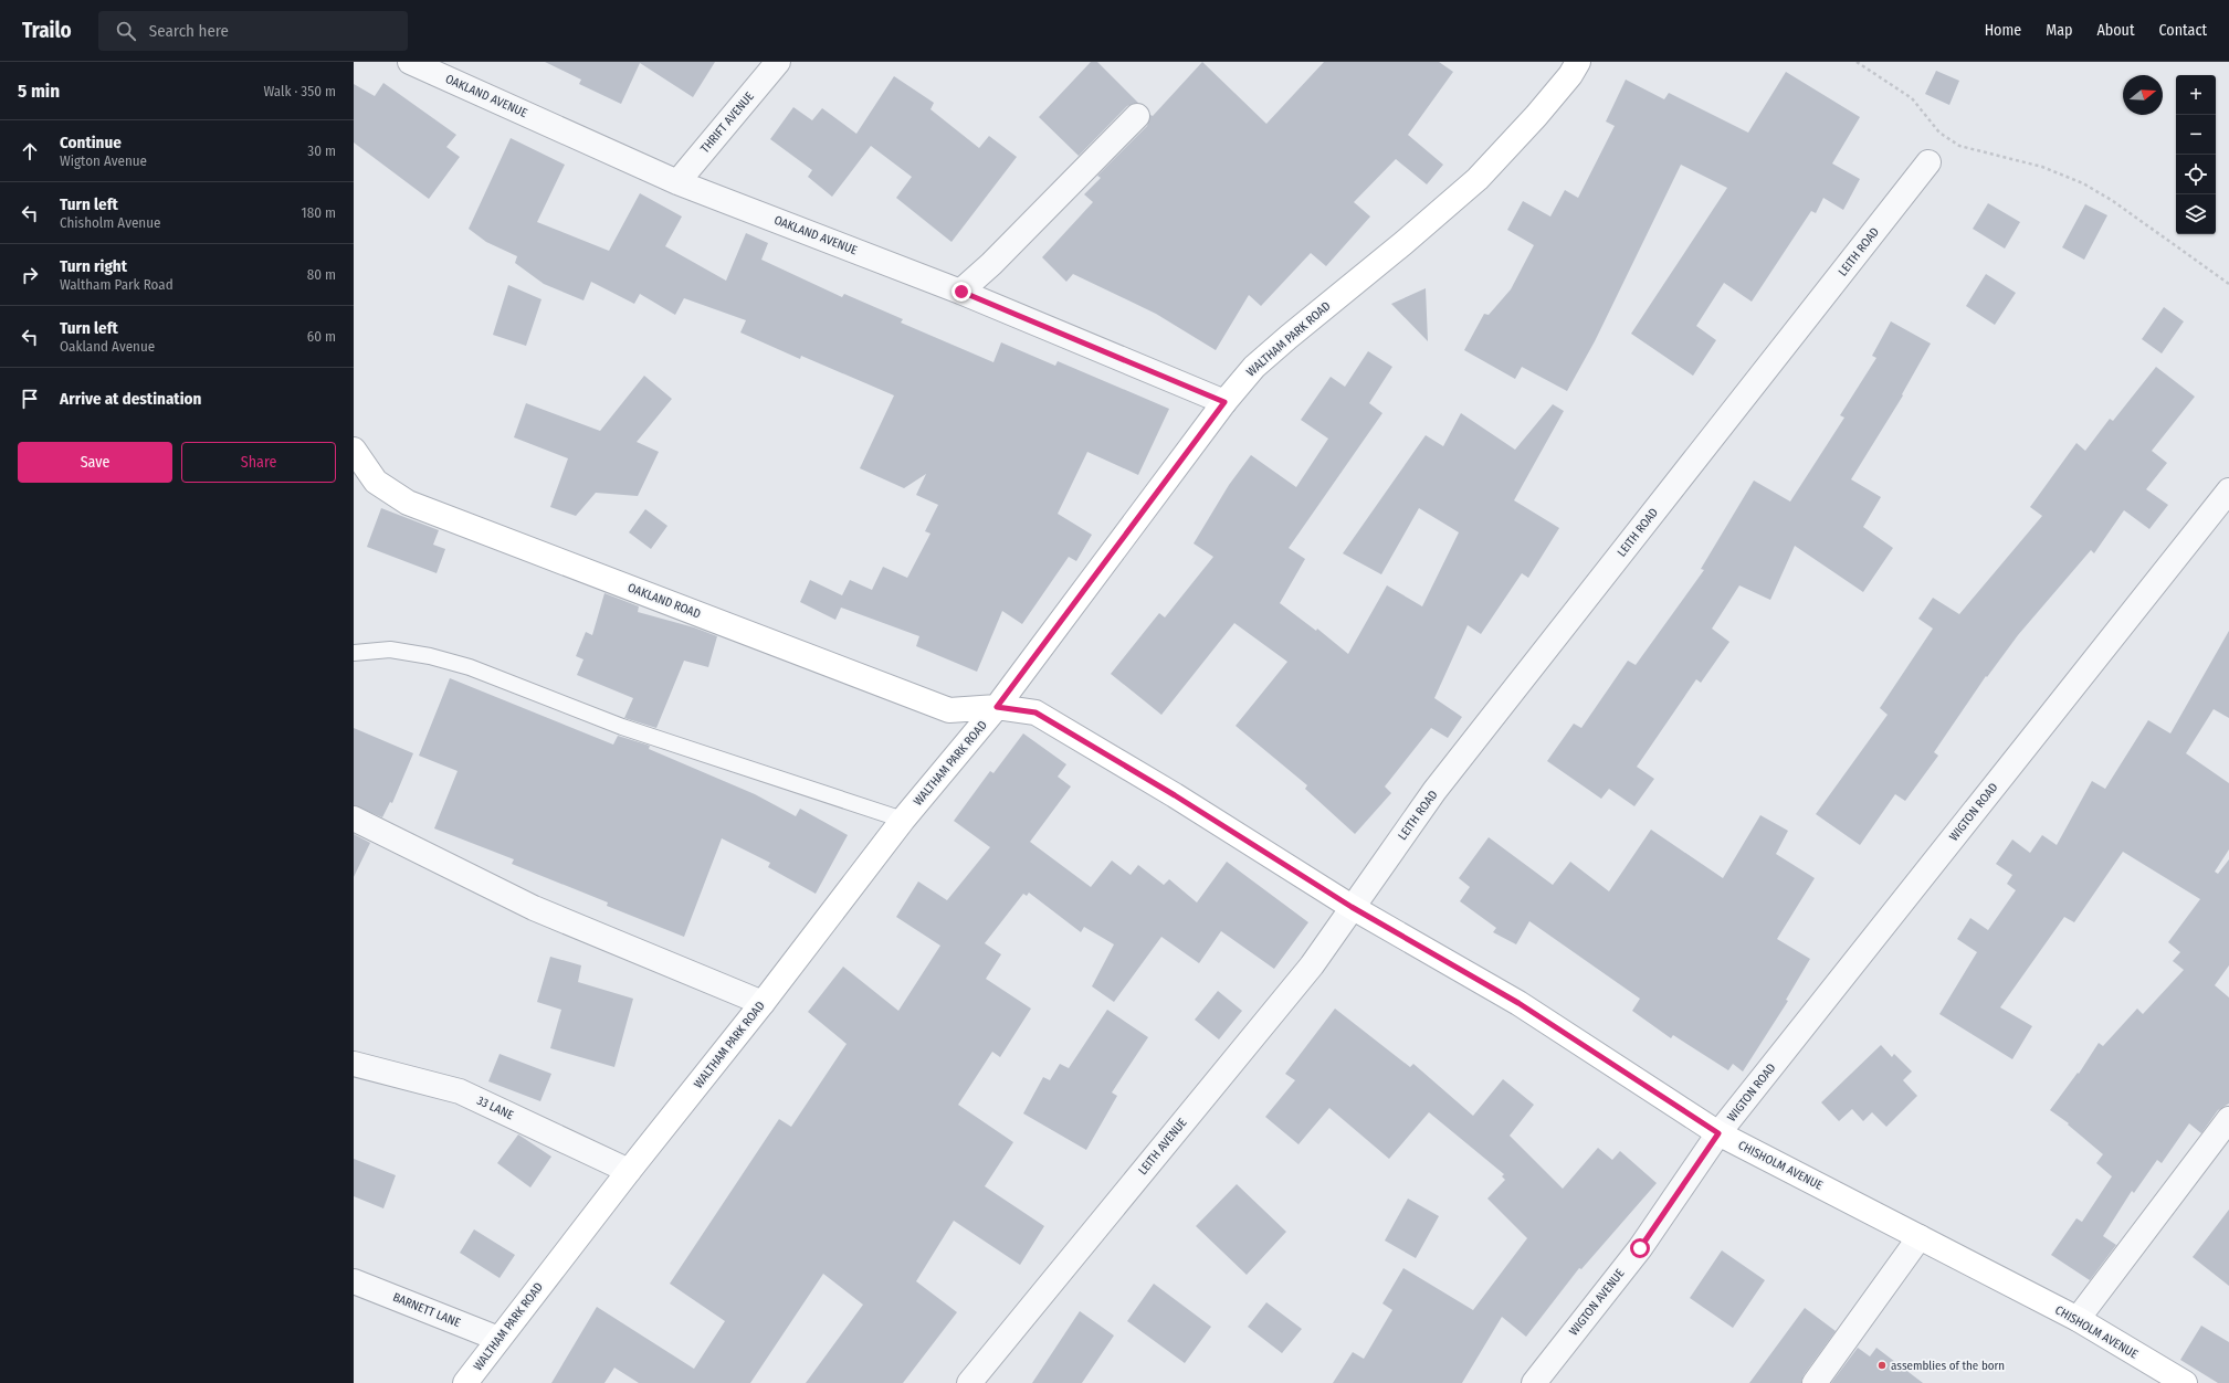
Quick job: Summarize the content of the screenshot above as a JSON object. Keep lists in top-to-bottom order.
{
  "streets": {
    "street": [
      "OAKLAND AVENUE",
      "THRIFT AVENUE",
      "LEITH ROAD",
      "WALTHAM PARK ROAD",
      "OAKLAND ROAD",
      "WIGTON ROAD",
      "33 LANE",
      "LEITH AVENUE",
      "CHISHOLM AVENUE",
      "WIGTON AVENUE",
      "BARNETT LANE"
    ]
  },
  "crossings": [
    ["OAKLAND AVENUE", "THRIFT AVENUE"],
    ["OAKLAND AVENUE", "WALTHAM PARK ROAD"],
    ["LEITH ROAD", "LEITH AVENUE"],
    ["LEITH ROAD", "CHISHOLM AVENUE"],
    ["WALTHAM PARK ROAD", "OAKLAND ROAD"],
    ["WALTHAM PARK ROAD", "33 LANE"],
    ["WALTHAM PARK ROAD", "CHISHOLM AVENUE"],
    ["WALTHAM PARK ROAD", "BARNETT LANE"],
    ["OAKLAND ROAD", "CHISHOLM AVENUE"],
    ["WIGTON ROAD", "CHISHOLM AVENUE"],
    ["WIGTON ROAD", "WIGTON AVENUE"],
    ["LEITH AVENUE", "CHISHOLM AVENUE"],
    ["CHISHOLM AVENUE", "WIGTON AVENUE"]
  ],
  "places": ["assemblies of the born"],
  "north": "right",
  "page": {
    "header": "Trailo",
    "search": "Search here",
    "nav": [
      "Home",
      "Map",
      "About",
      "Contact"
    ],
    "heading": ["5 min", "Walk · 350 m"],
    "map_buttons": ["+", "−"],
    "list": [
      ["Continue", "Wigton Avenue", "30 m"],
      ["Turn left", "Chisholm Avenue", "180 m"],
      ["Turn right", "Waltham Park Road", "80 m"],
      ["Turn left", "Oakland Avenue", "60 m"],
      "Arrive at destination"
    ],
    "buttons": ["Save", "Share"]
  }
}
